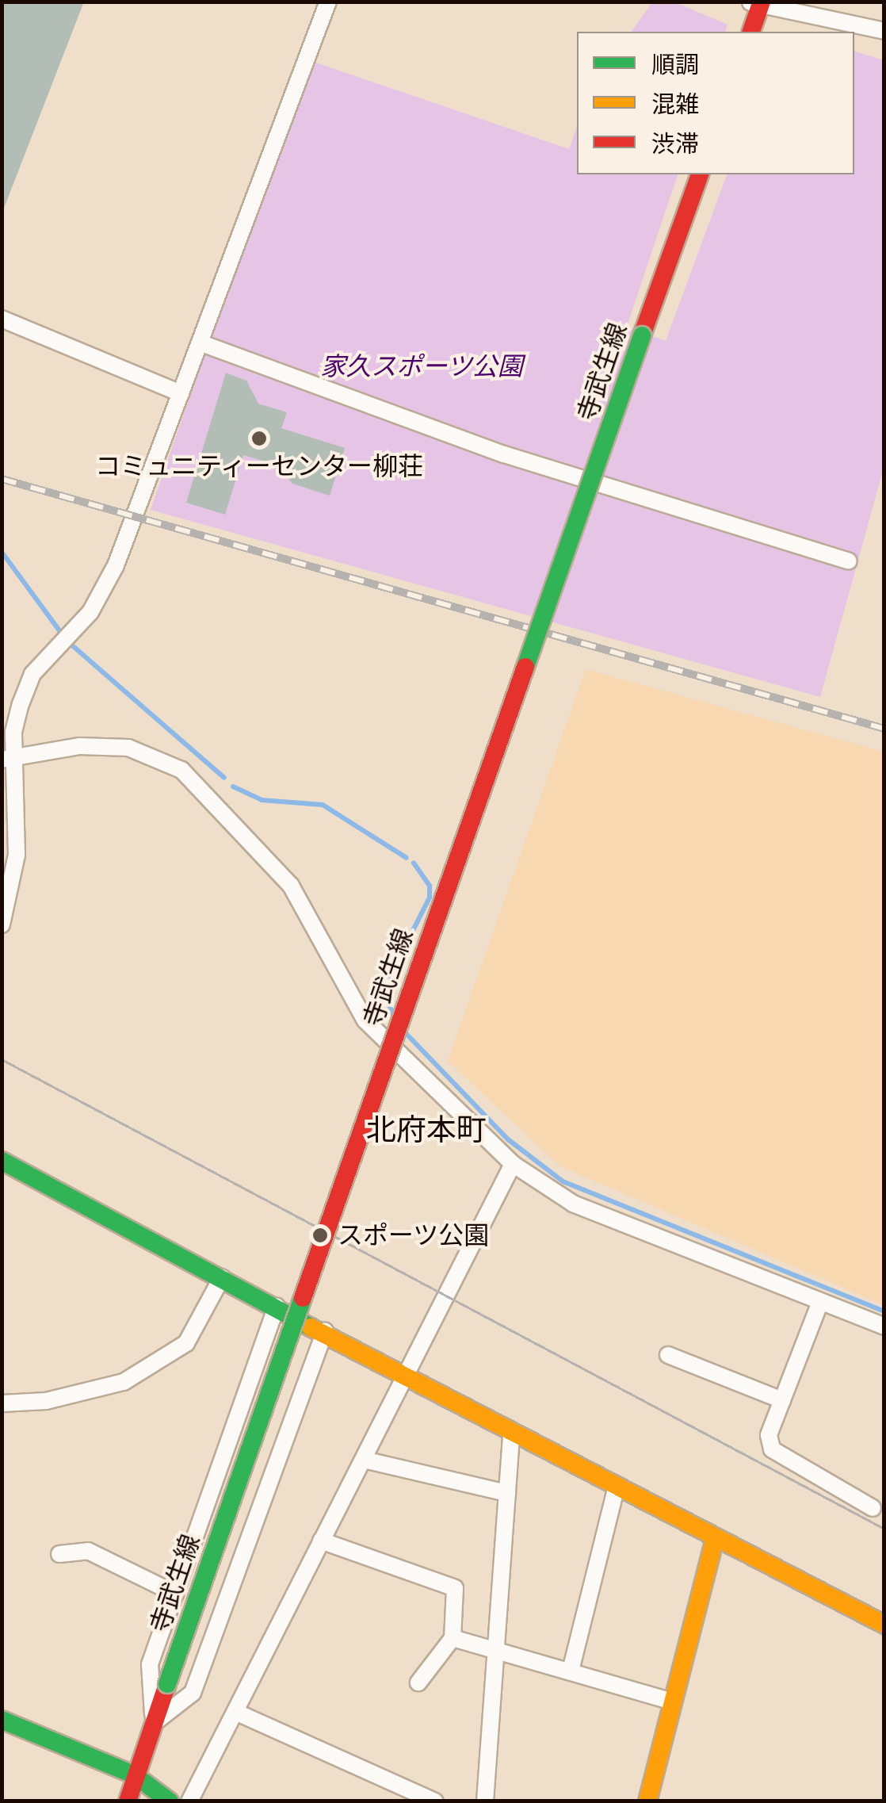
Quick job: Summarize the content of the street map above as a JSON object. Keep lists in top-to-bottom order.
{
  "streets": {
    "main road": ["寺武生線"]
  },
  "districts": ["北府本町"],
  "parks": ["家久スポーツ公園"],
  "places": ["コミュニティーセンター柳荘", "スポーツ公園"],
  "legend": ["順調", "混雑", "渋滞"]
}
